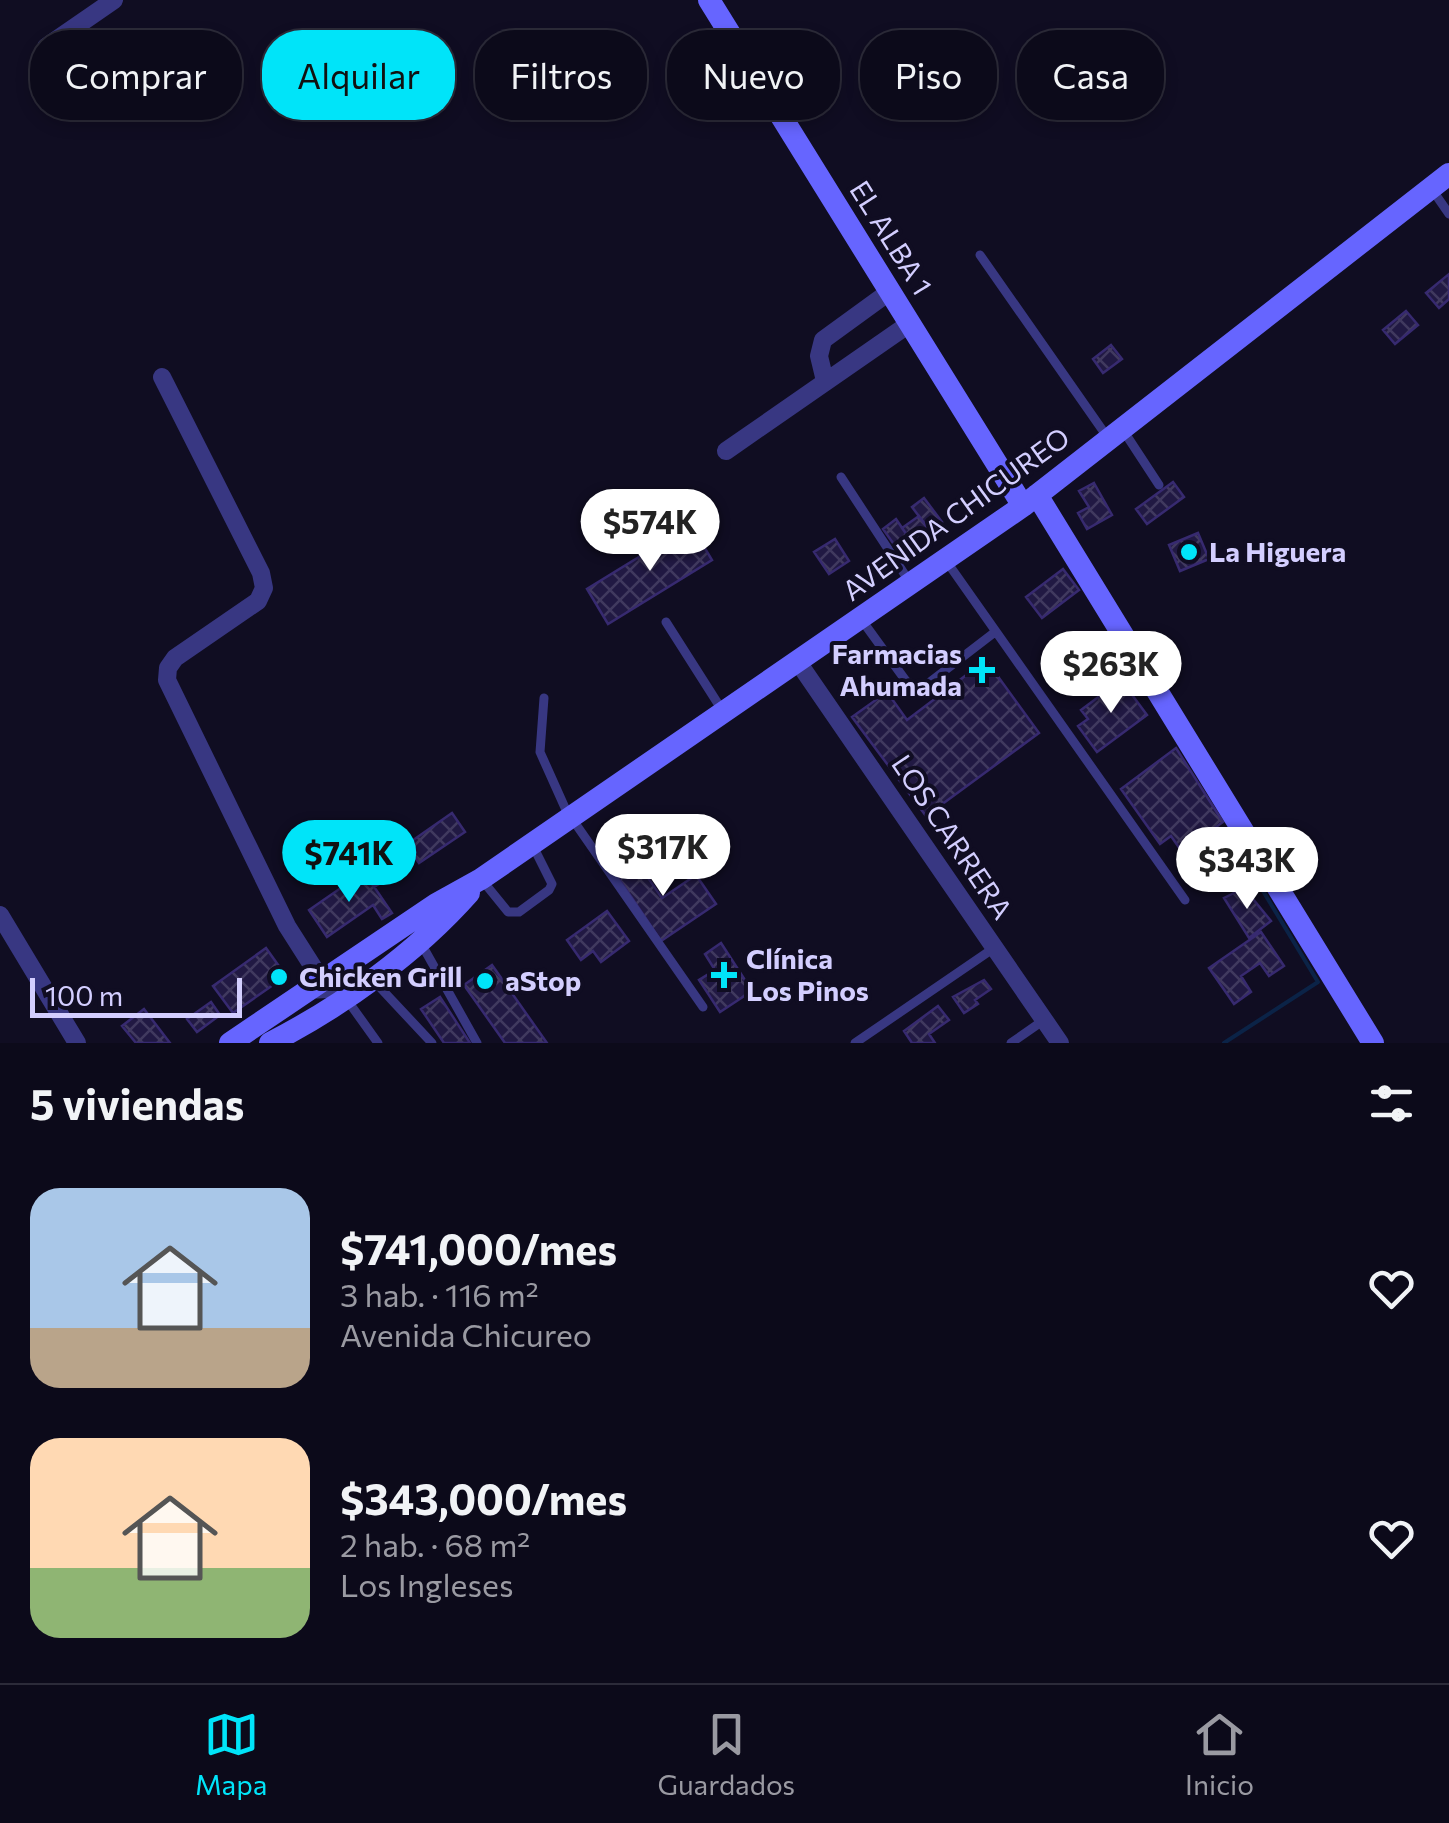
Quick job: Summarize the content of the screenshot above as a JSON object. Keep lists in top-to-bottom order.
{
  "streets": {
    "main road": ["EL ALBA 1", "AVENIDA CHICUREO"],
    "street": ["LOS CARRERA"]
  },
  "crossings": [
    ["EL ALBA 1", "AVENIDA CHICUREO"],
    ["AVENIDA CHICUREO", "LOS CARRERA"]
  ],
  "places": {
    "other": ["La Higuera", "Chicken Grill", "aStop"],
    "health": ["Farmacias Ahumada", "Clínica Los Pinos"]
  },
  "scale_bar": "100 m",
  "page": {
    "chip": [
      "Comprar",
      "Alquilar",
      "Filtros",
      "Nuevo",
      "Piso",
      "Casa"
    ],
    "price": [
      "$574K",
      "$263K",
      "$317K",
      "$741K",
      "$343K"
    ],
    "scale": "100 m",
    "heading": "5 viviendas",
    "list": [
      {
        "name": "$741,000/mes",
        "note": "3 hab. · 116 m² · Avenida Chicureo"
      },
      {
        "name": "$343,000/mes",
        "note": "2 hab. · 68 m² · Los Ingleses"
      }
    ],
    "tabs": ["Mapa", "Guardados", "Inicio"]
  }
}
